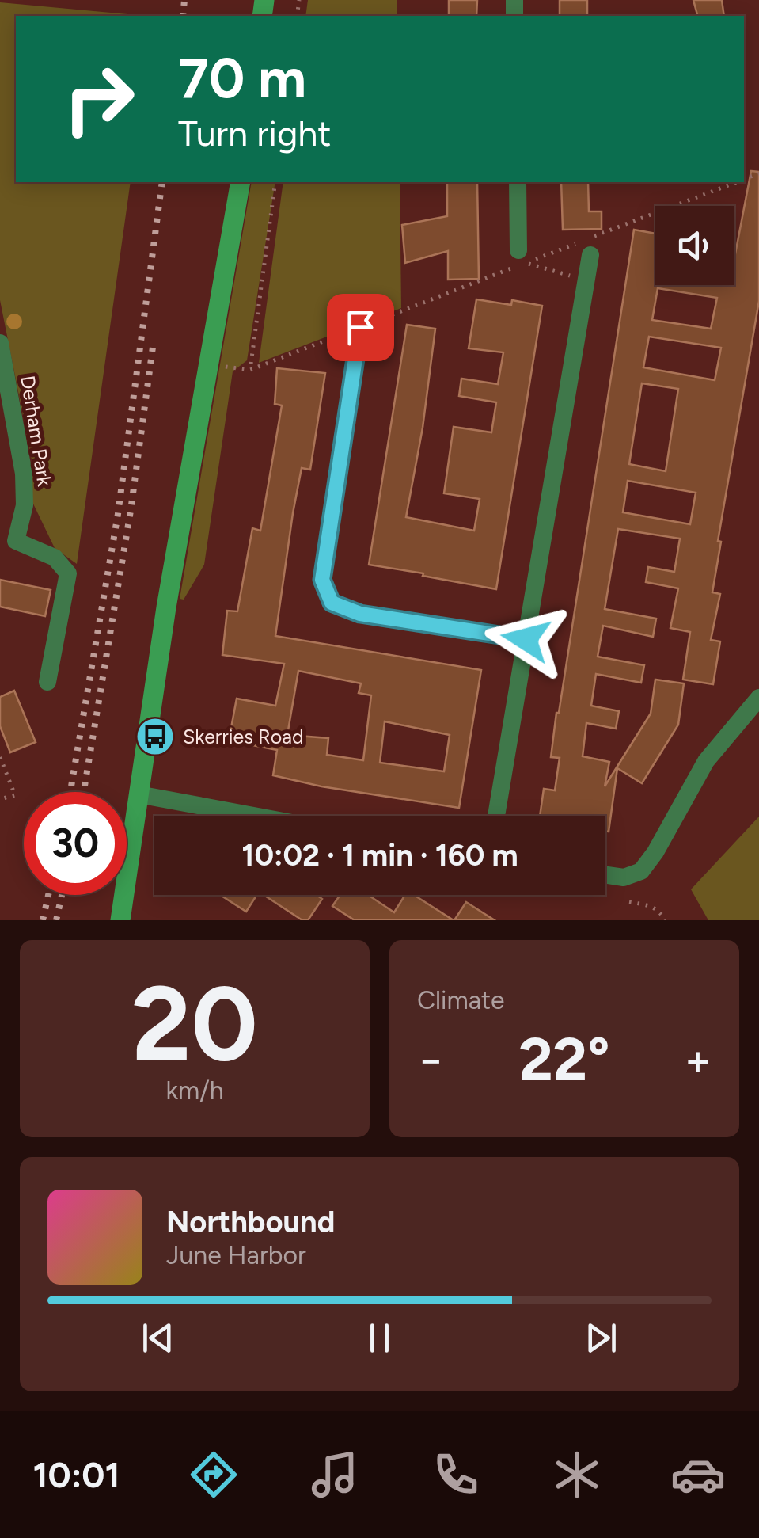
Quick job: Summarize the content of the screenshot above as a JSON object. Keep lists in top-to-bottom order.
{
  "streets": {
    "street": ["Derham Park"]
  },
  "places": {
    "bus stop": ["Skerries Road"]
  },
  "page": {
    "turn": ["70 m", "Turn right"],
    "limit": "30",
    "trip": "10:02 · 1 min · 160 m",
    "tile": [
      ["20", "km/h"],
      "Climate"
    ],
    "heat": ["−", "22°", "+"],
    "song": ["Northbound", "June Harbor"],
    "tabs": "10:01"
  }
}
